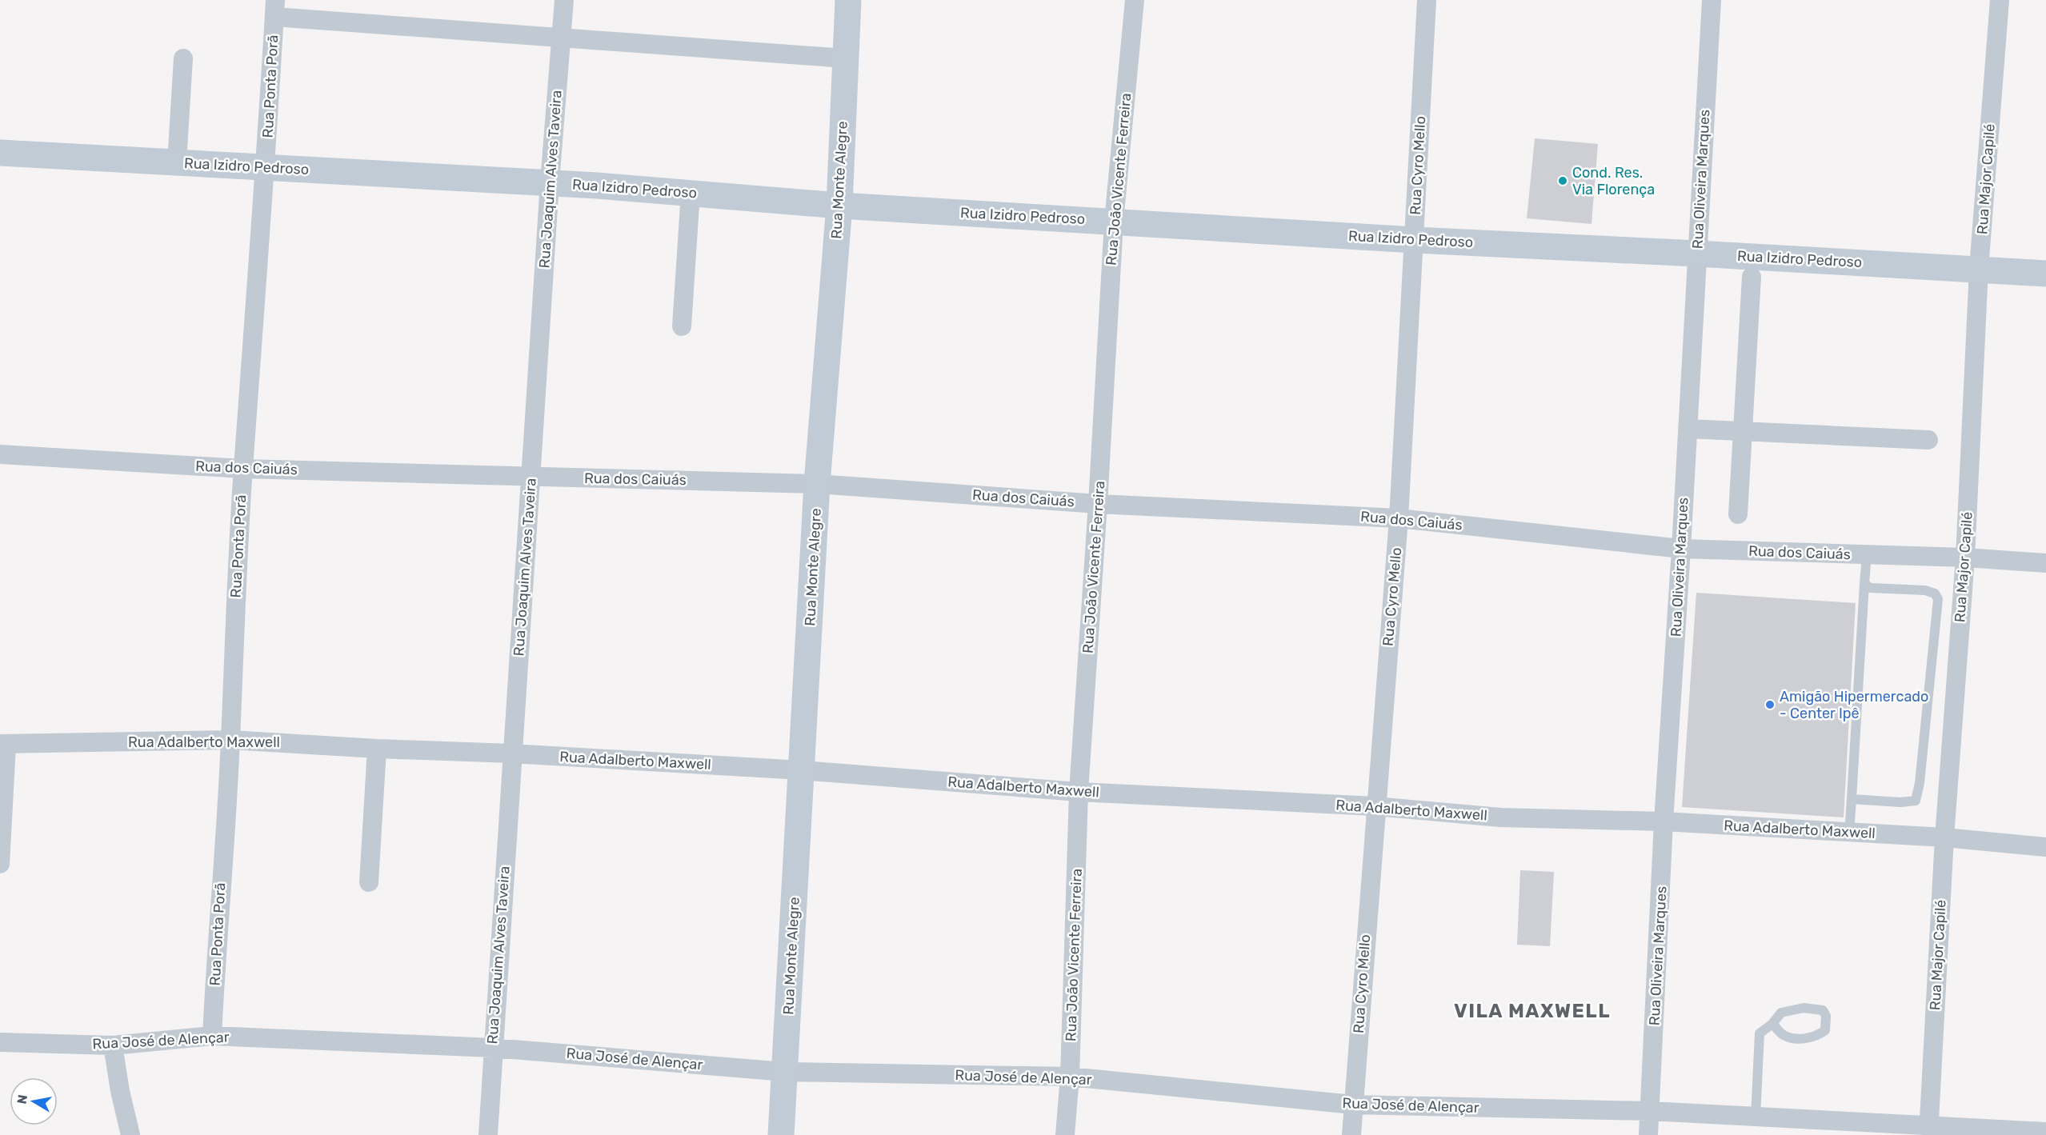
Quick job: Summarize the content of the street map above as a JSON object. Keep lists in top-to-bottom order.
{
  "streets": {
    "street": [
      "Rua Ponta Porã",
      "Rua Cyro Mello",
      "Rua Izidro Pedroso",
      "Rua Joaquim Alves Taveira",
      "Rua João Vicente Ferreira",
      "Rua Oliveira Marques",
      "Rua Major Capilé",
      "Rua Monte Alegre",
      "Rua dos Caiuás",
      "Rua Adalberto Maxwell",
      "Rua José de Alençar"
    ]
  },
  "crossings": [
    ["Rua Ponta Porã", "Rua Izidro Pedroso"],
    ["Rua Ponta Porã", "Rua dos Caiuás"],
    ["Rua Ponta Porã", "Rua Adalberto Maxwell"],
    ["Rua Ponta Porã", "Rua José de Alençar"],
    ["Rua Cyro Mello", "Rua Izidro Pedroso"],
    ["Rua Cyro Mello", "Rua dos Caiuás"],
    ["Rua Cyro Mello", "Rua Adalberto Maxwell"],
    ["Rua Cyro Mello", "Rua José de Alençar"],
    ["Rua Izidro Pedroso", "Rua Joaquim Alves Taveira"],
    ["Rua Izidro Pedroso", "Rua João Vicente Ferreira"],
    ["Rua Izidro Pedroso", "Rua Oliveira Marques"],
    ["Rua Izidro Pedroso", "Rua Major Capilé"],
    ["Rua Izidro Pedroso", "Rua Monte Alegre"],
    ["Rua Joaquim Alves Taveira", "Rua dos Caiuás"],
    ["Rua Joaquim Alves Taveira", "Rua Adalberto Maxwell"],
    ["Rua Joaquim Alves Taveira", "Rua José de Alençar"],
    ["Rua João Vicente Ferreira", "Rua dos Caiuás"],
    ["Rua João Vicente Ferreira", "Rua Adalberto Maxwell"],
    ["Rua João Vicente Ferreira", "Rua José de Alençar"],
    ["Rua Oliveira Marques", "Rua dos Caiuás"],
    ["Rua Oliveira Marques", "Rua Adalberto Maxwell"],
    ["Rua Oliveira Marques", "Rua José de Alençar"],
    ["Rua Major Capilé", "Rua dos Caiuás"],
    ["Rua Major Capilé", "Rua Adalberto Maxwell"],
    ["Rua Major Capilé", "Rua José de Alençar"],
    ["Rua Monte Alegre", "Rua dos Caiuás"],
    ["Rua Monte Alegre", "Rua Adalberto Maxwell"],
    ["Rua Monte Alegre", "Rua José de Alençar"]
  ],
  "districts": ["VILA MAXWELL"],
  "places": ["Cond. Res. Via Florença", "Amigão Hipermercado - Center Ipê"],
  "north": "left"
}
